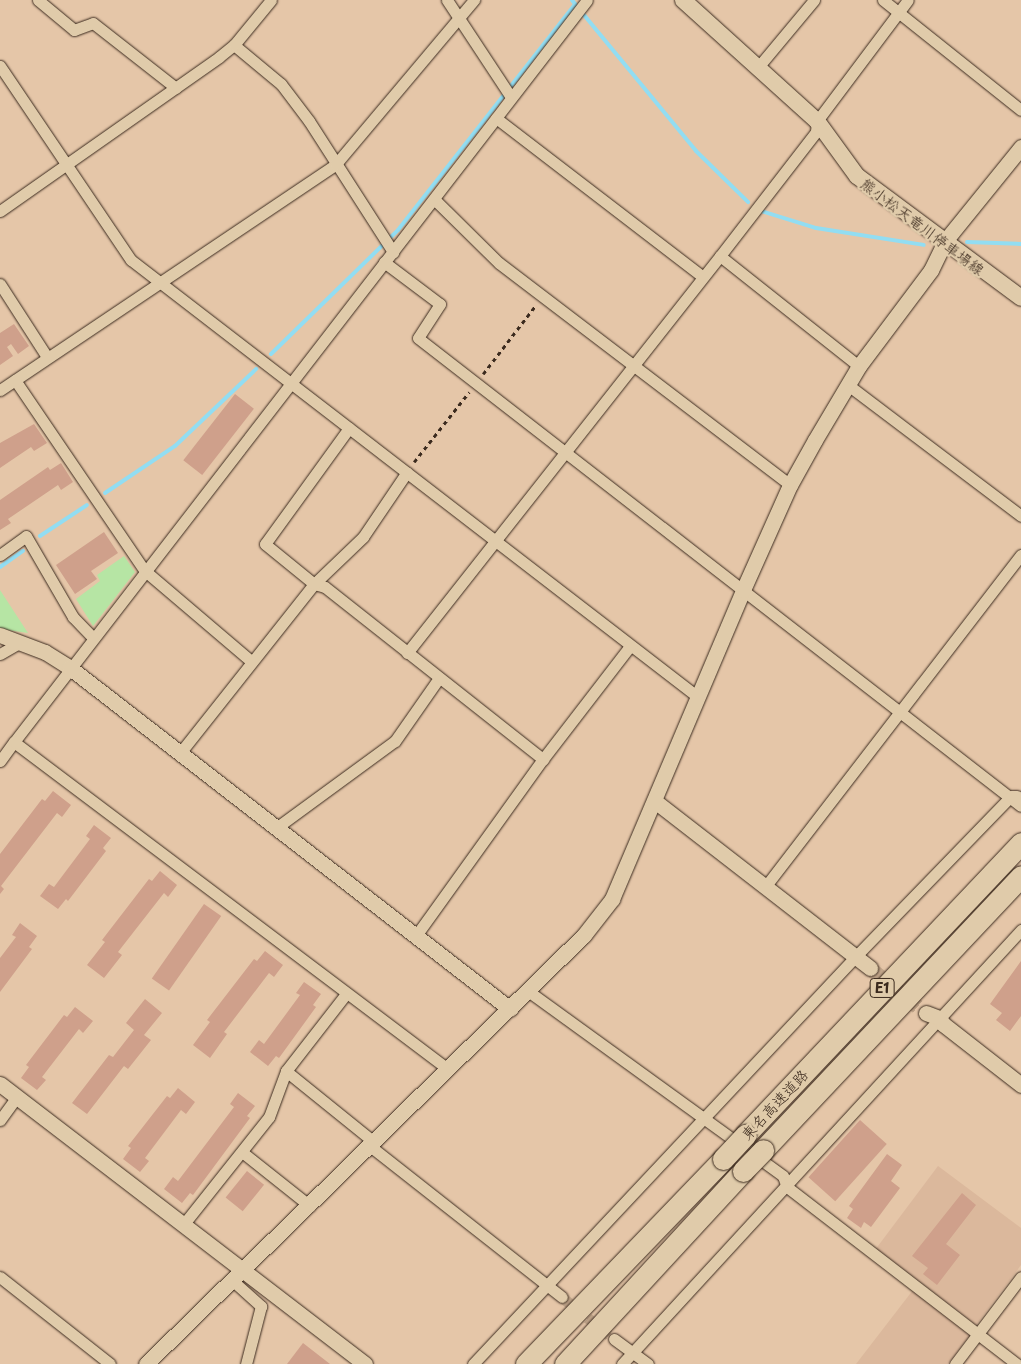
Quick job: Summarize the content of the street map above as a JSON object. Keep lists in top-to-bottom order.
{
  "streets": {
    "highway": ["E1", "東名高速道路"],
    "main road": ["熊小松天竜川停車場線"]
  }
}
